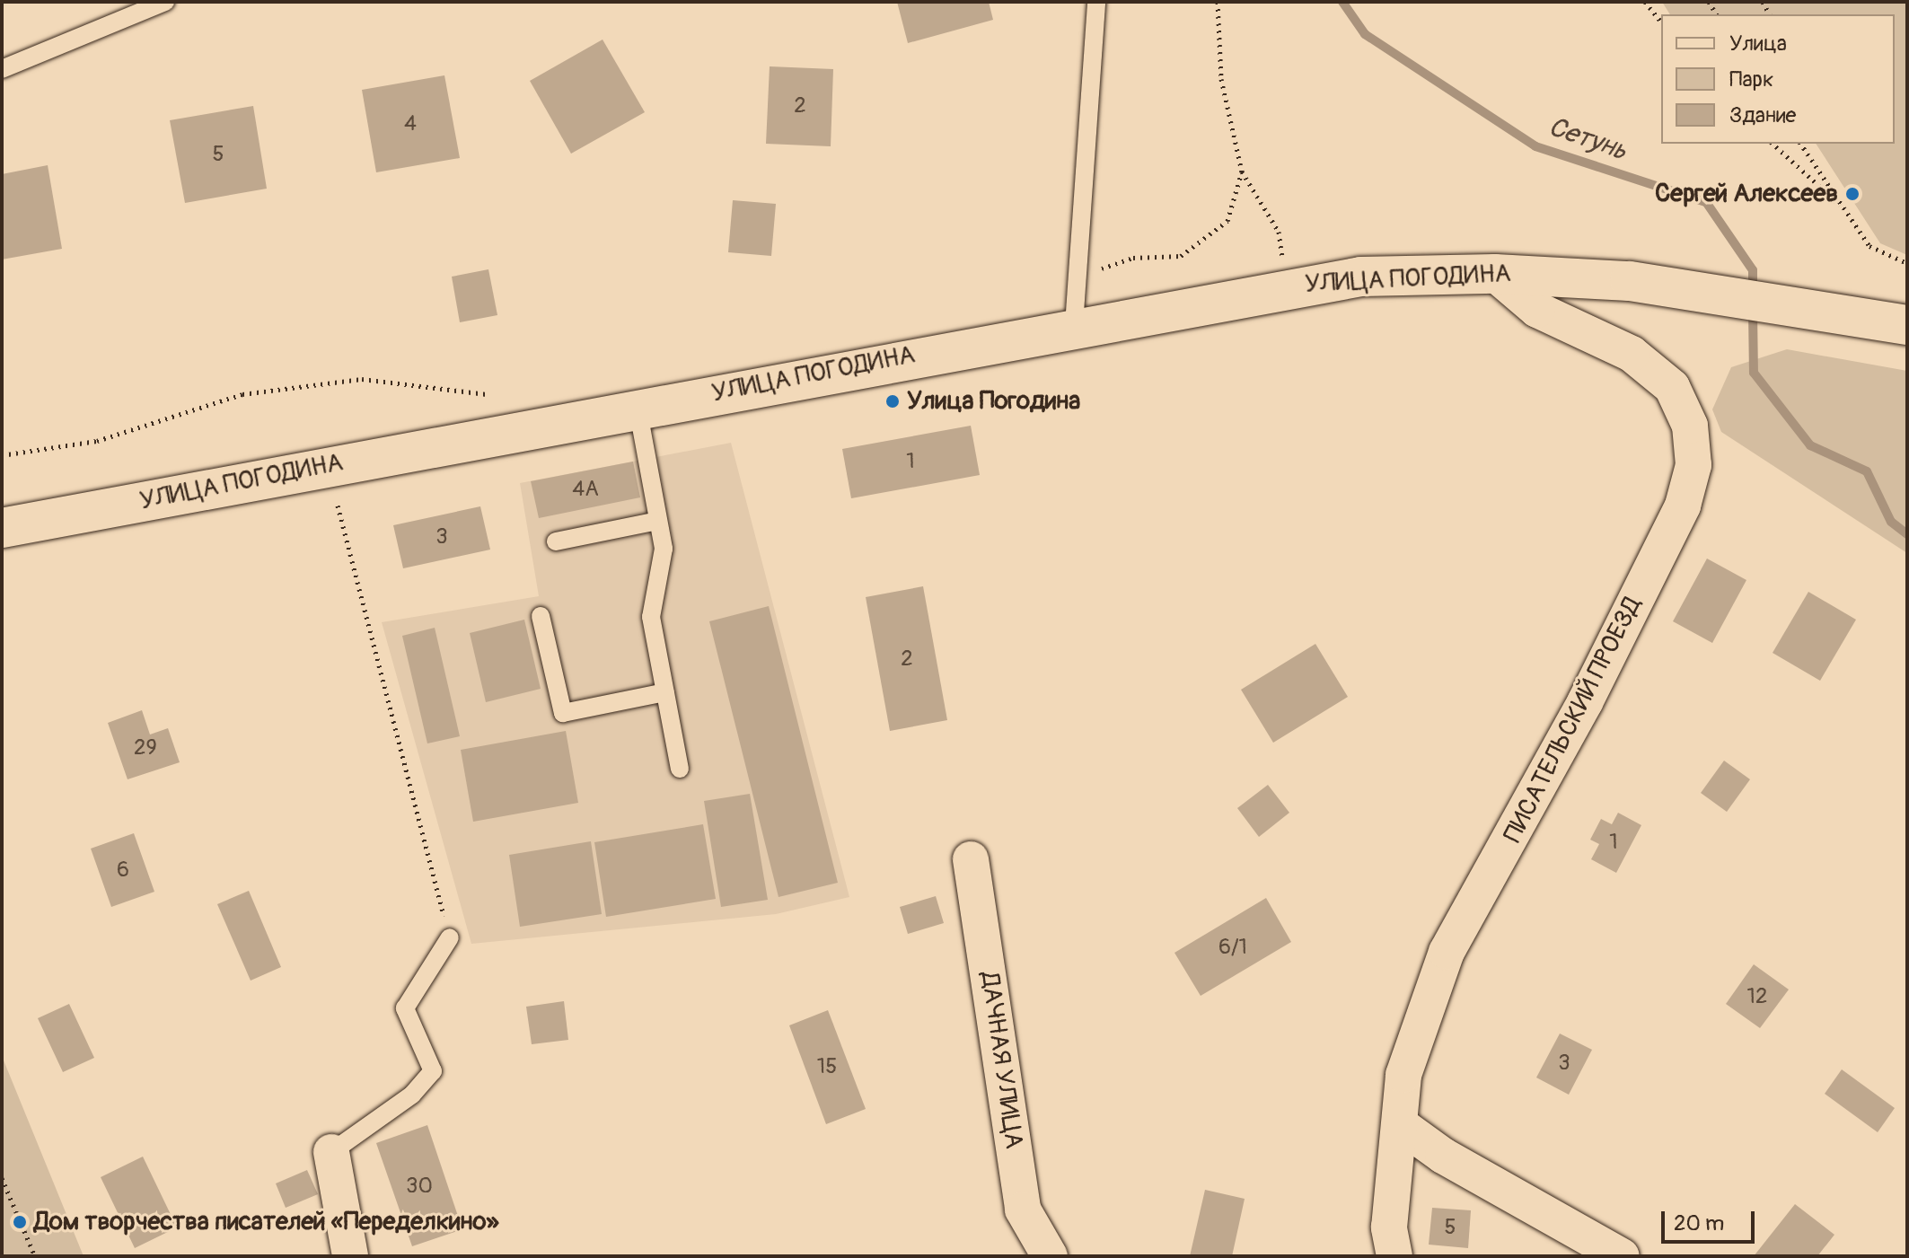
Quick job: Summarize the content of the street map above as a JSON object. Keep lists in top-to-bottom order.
{
  "streets": {
    "main road": ["УЛИЦА ПОГОДИНА"],
    "street": ["ПИСАТЕЛЬСКИЙ ПРОЕЗД", "ДАЧНАЯ УЛИЦА"]
  },
  "crossings": [
    ["УЛИЦА ПОГОДИНА", "ПИСАТЕЛЬСКИЙ ПРОЕЗД"]
  ],
  "water": ["Сетунь"],
  "places": ["Сергей Алексеев", "Улица Погодина", "Дом творчества писателей «Переделкино»"],
  "house_numbers": [
    "2",
    "4",
    "5",
    "1",
    "4А",
    "3",
    "2",
    "29",
    "1",
    "6",
    "6/1",
    "12",
    "3",
    "15",
    "30",
    "5"
  ],
  "legend": ["Улица", "Парк", "Здание"],
  "scale_bar": "20 m"
}
